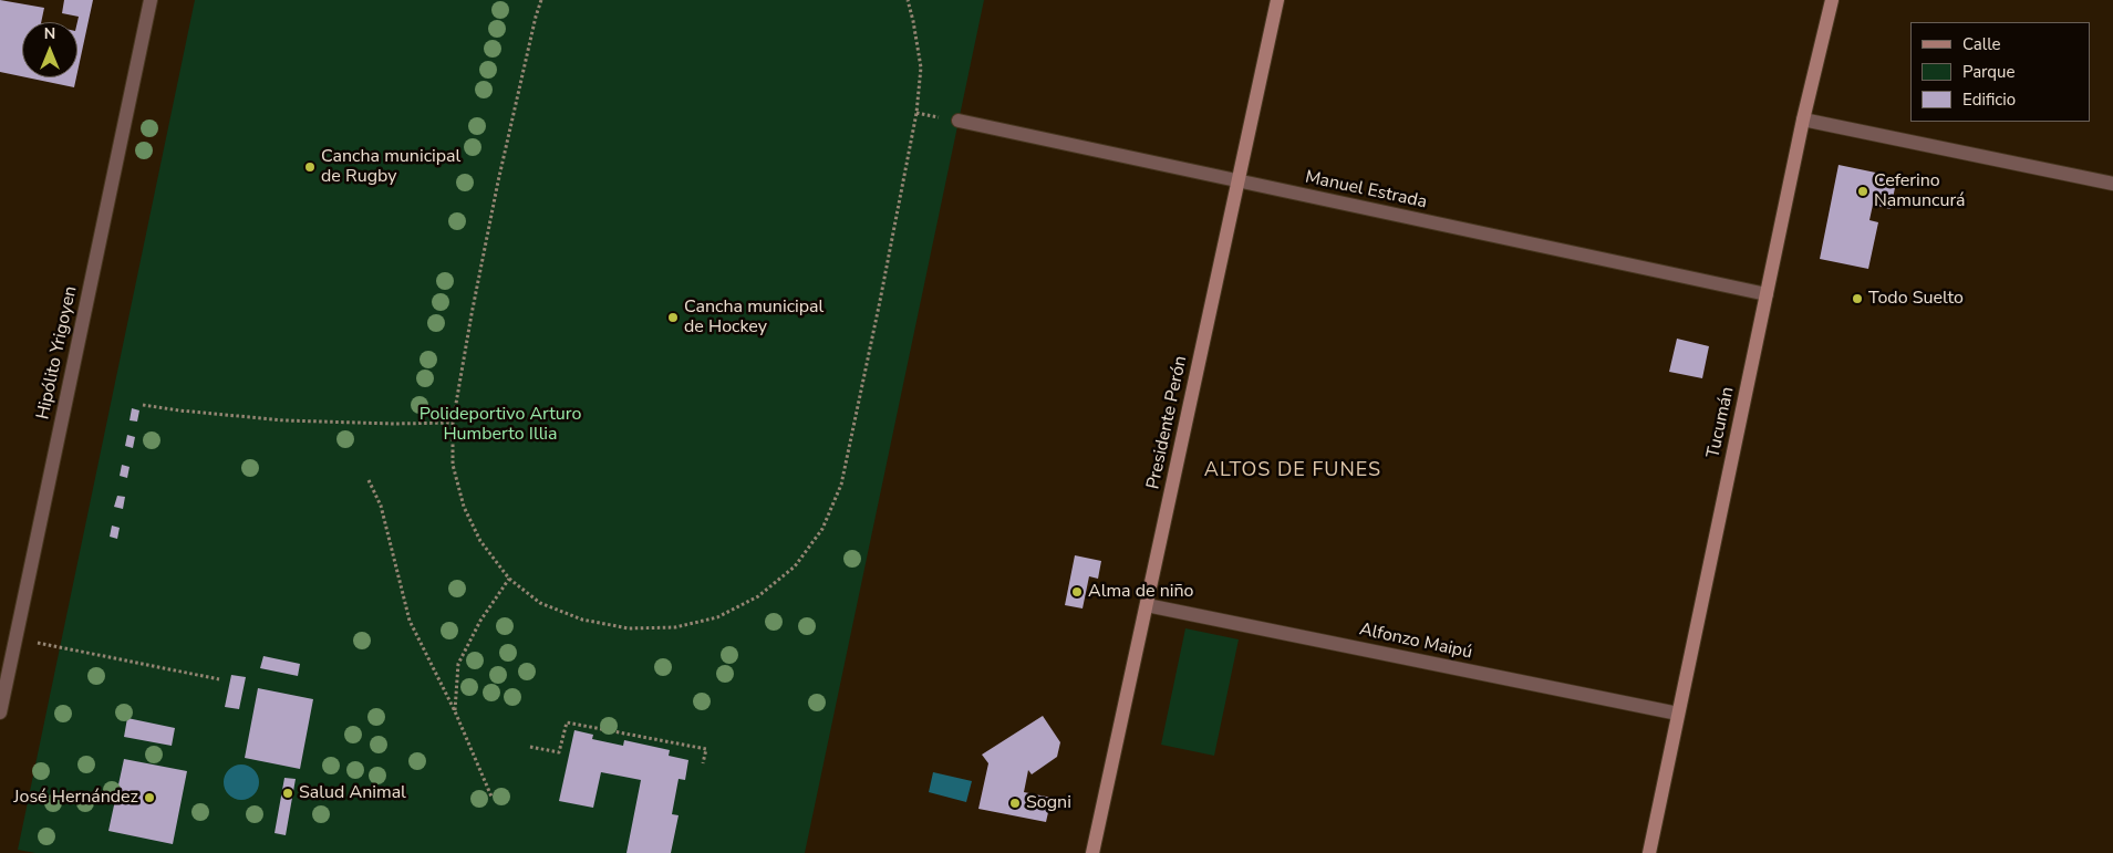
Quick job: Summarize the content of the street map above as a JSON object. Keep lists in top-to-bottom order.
{
  "streets": {
    "street": [
      "Manuel Estrada",
      "Hipólito Yrigoyen",
      "Presidente Perón",
      "Tucumán",
      "Alfonzo Maipú"
    ]
  },
  "crossings": [
    ["Manuel Estrada", "Presidente Perón"],
    ["Manuel Estrada", "Tucumán"],
    ["Presidente Perón", "Alfonzo Maipú"],
    ["Tucumán", "Alfonzo Maipú"]
  ],
  "districts": ["ALTOS DE FUNES"],
  "parks": ["Polideportivo Arturo Humberto Illia"],
  "places": [
    "Cancha municipal de Rugby",
    "Ceferino Namuncurá",
    "Todo Suelto",
    "Cancha municipal de Hockey",
    "Alma de niño",
    "Salud Animal",
    "José Hernández",
    "Sogni"
  ],
  "legend": ["Calle", "Parque", "Edificio"],
  "north": "top"
}
